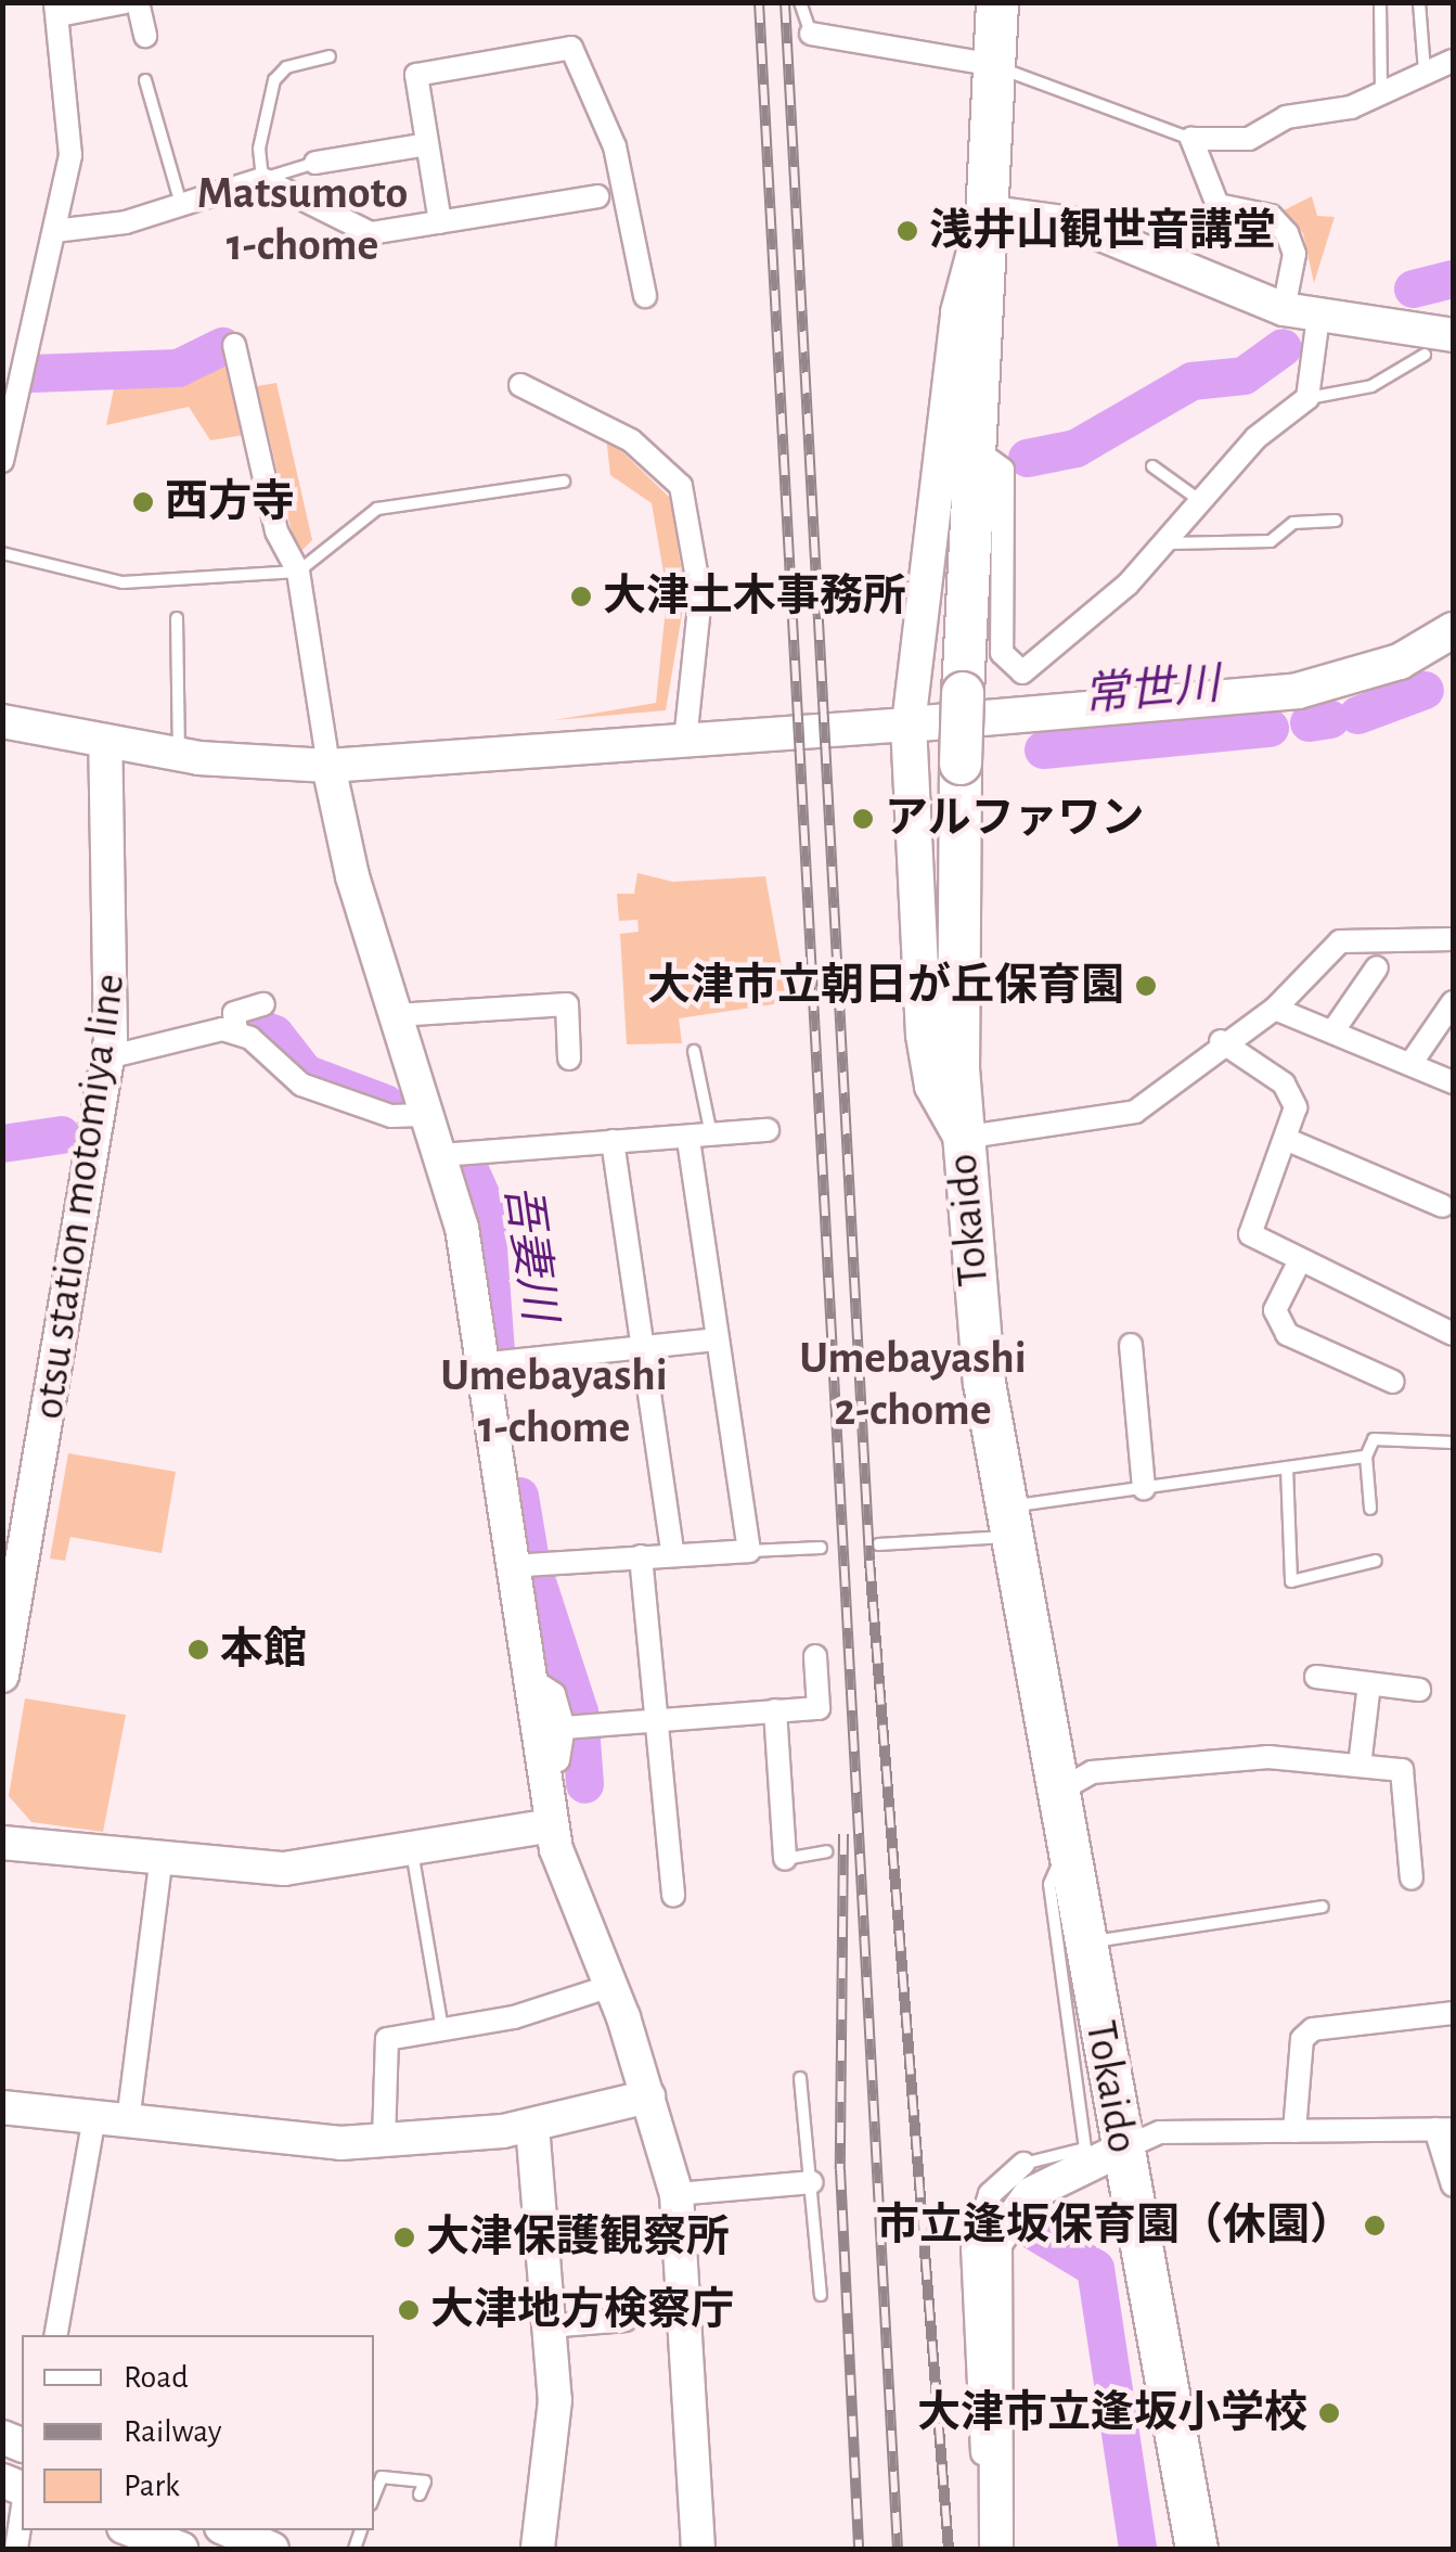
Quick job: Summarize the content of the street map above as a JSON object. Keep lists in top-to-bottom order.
{
  "streets": {
    "highway": ["Tokaido"],
    "main road": ["otsu station motomiya line"]
  },
  "districts": ["Matsumoto 1-chome", "Umebayashi 2-chome", "Umebayashi 1-chome"],
  "water": ["常世川", "吾妻川"],
  "places": [
    "浅井山観世音講堂",
    "西方寺",
    "大津土木事務所",
    "アルファワン",
    "大津市立朝日が丘保育園",
    "本館",
    "市立逢坂保育園（休園）",
    "大津保護観察所",
    "大津地方検察庁",
    "大津市立逢坂小学校"
  ],
  "legend": ["Road", "Railway", "Park"]
}
